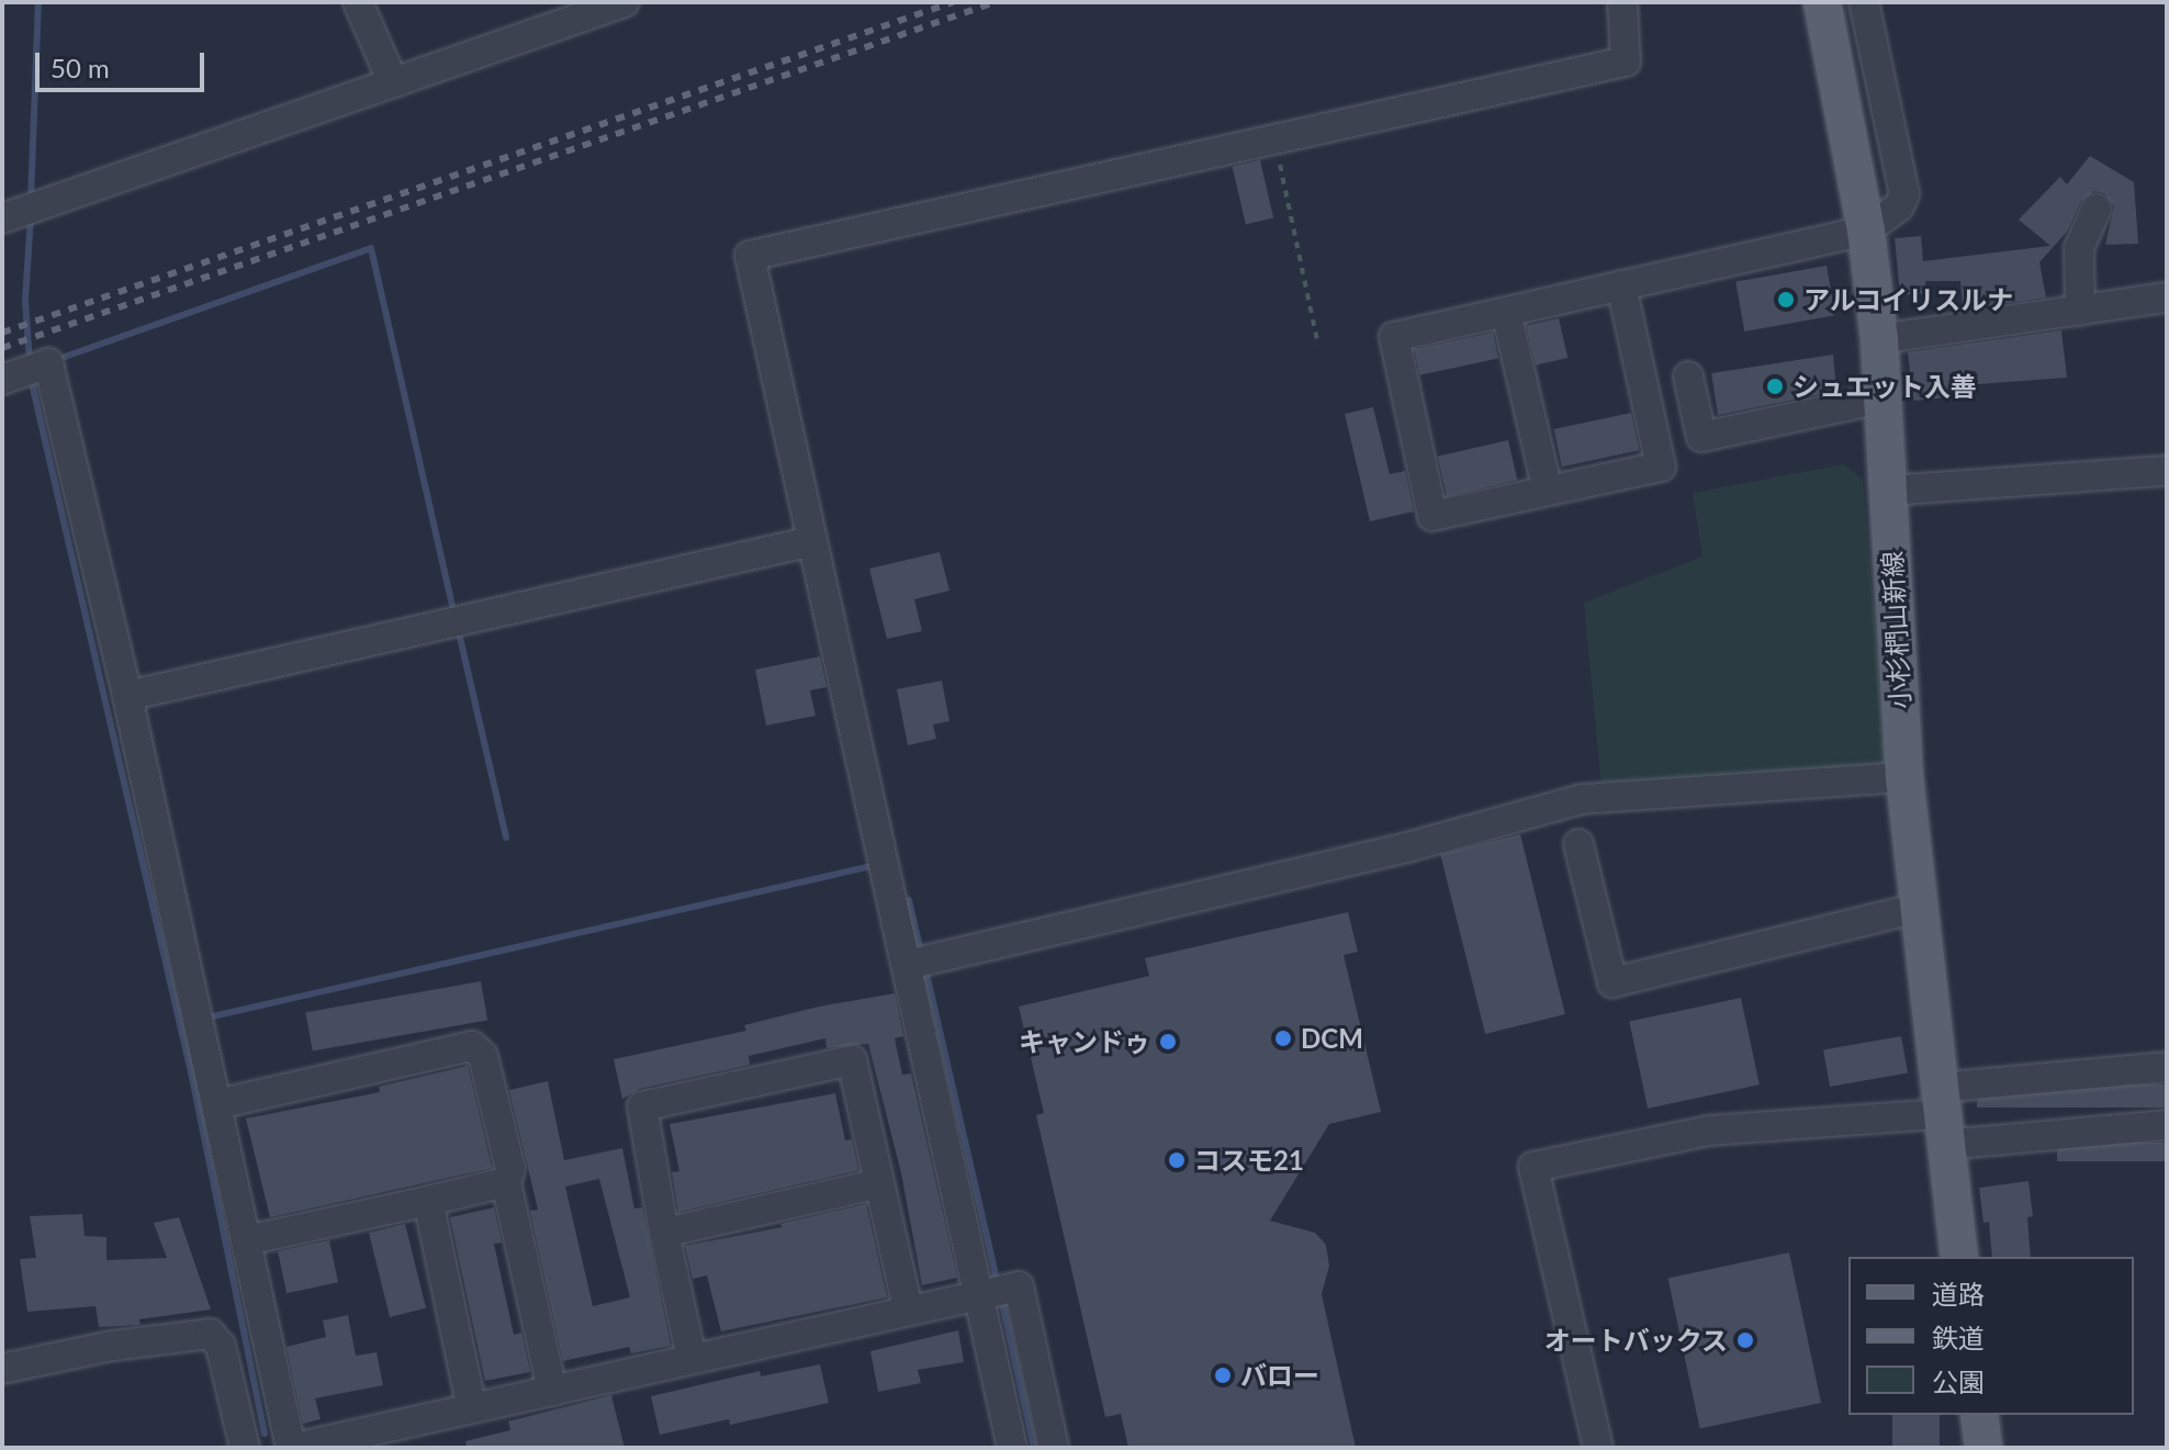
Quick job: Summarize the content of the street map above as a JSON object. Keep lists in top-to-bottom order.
{
  "streets": {
    "main road": ["小杉椚山新線"]
  },
  "places": [
    "アルコイリスルナ",
    "シュエット入善",
    "DCM",
    "キャンドゥ",
    "コスモ21",
    "オートバックス",
    "バロー"
  ],
  "legend": ["道路", "鉄道", "公園"],
  "scale_bar": "50 m"
}
